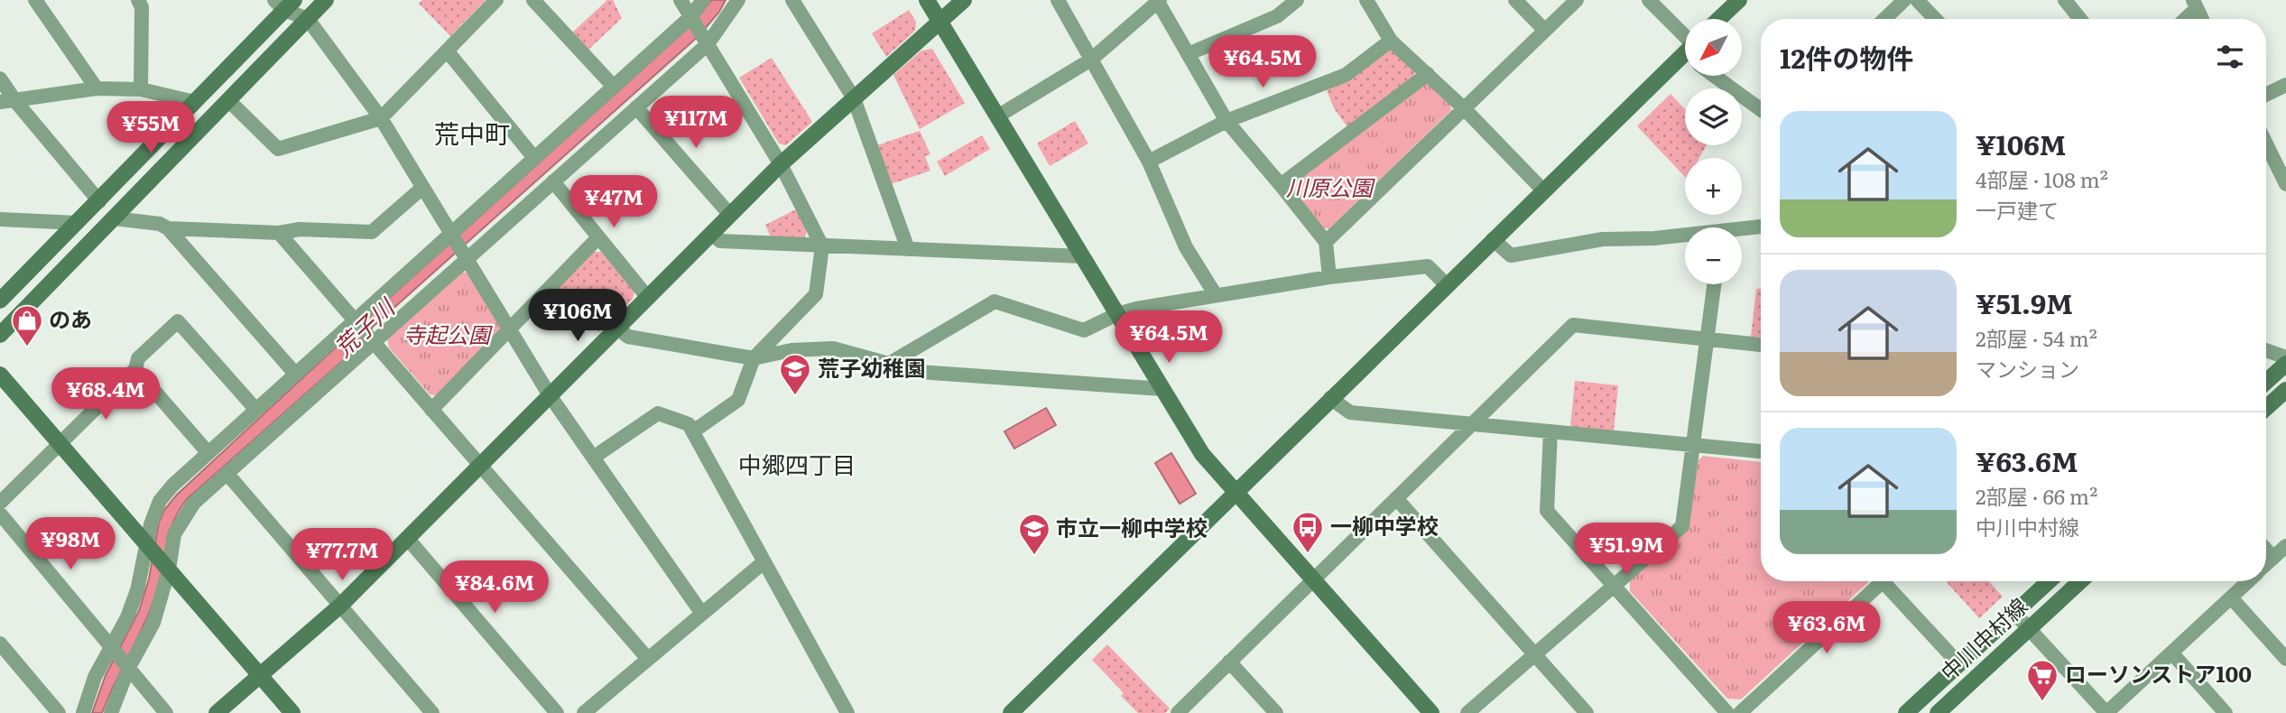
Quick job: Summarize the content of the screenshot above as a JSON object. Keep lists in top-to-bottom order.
{
  "streets": {
    "street": ["中川中村線"]
  },
  "districts": ["荒中町", "中郷四丁目"],
  "water": ["荒子川"],
  "parks": ["川原公園", "寺起公園"],
  "places": {
    "shop": ["のあ"],
    "school or university": ["荒子幼稚園", "市立一柳中学校"],
    "bus stop": ["一柳中学校"],
    "supermarket": ["ローソンストア100"]
  },
  "north": "bottom left",
  "page": {
    "map_buttons": ["+", "−"],
    "heading": "12件の物件",
    "price": [
      "¥64.5M",
      "¥117M",
      "¥55M",
      "¥47M",
      "¥106M",
      "¥64.5M",
      "¥68.4M",
      "¥98M",
      "¥51.9M",
      "¥77.7M",
      "¥84.6M",
      "¥63.6M"
    ],
    "list": [
      {
        "name": "¥106M",
        "note": "4部屋 · 108 m² · 一戸建て"
      },
      {
        "name": "¥51.9M",
        "note": "2部屋 · 54 m² · マンション"
      },
      {
        "name": "¥63.6M",
        "note": "2部屋 · 66 m² · 中川中村線"
      }
    ]
  }
}
